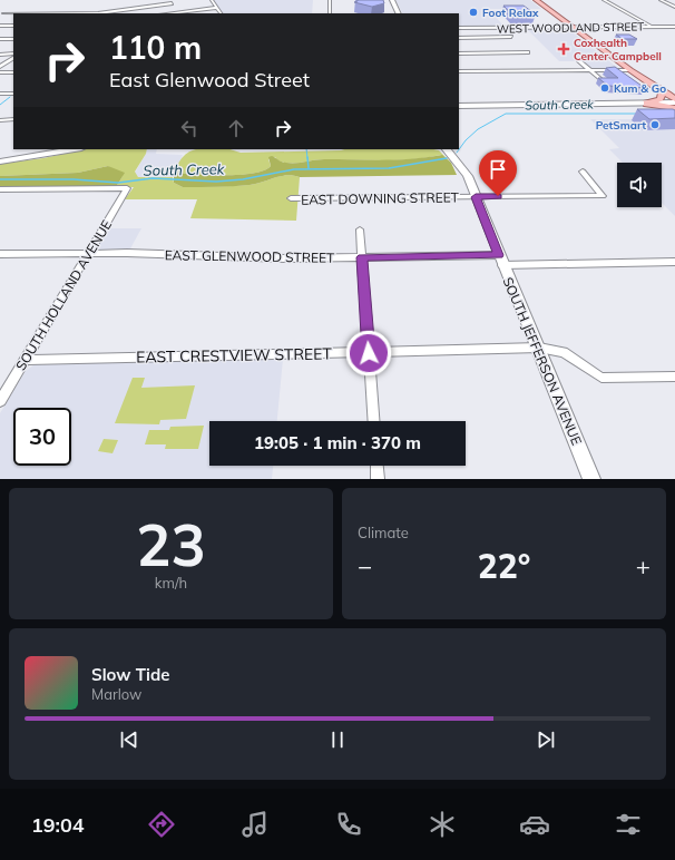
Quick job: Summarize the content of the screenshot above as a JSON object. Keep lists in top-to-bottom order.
{
  "streets": {
    "street": [
      "WEST WOODLAND STREET",
      "EAST DOWNING STREET",
      "EAST GLENWOOD STREET",
      "SOUTH HOLLAND AVENUE",
      "EAST CRESTVIEW STREET",
      "SOUTH JEFFERSON AVENUE"
    ]
  },
  "crossings": [
    ["EAST DOWNING STREET", "SOUTH JEFFERSON AVENUE"],
    ["EAST GLENWOOD STREET", "SOUTH HOLLAND AVENUE"],
    ["EAST GLENWOOD STREET", "SOUTH JEFFERSON AVENUE"],
    ["SOUTH HOLLAND AVENUE", "EAST CRESTVIEW STREET"],
    ["EAST CRESTVIEW STREET", "SOUTH JEFFERSON AVENUE"]
  ],
  "water": ["South Creek"],
  "places": {
    "other": ["Foot Relax", "Kum & Go", "PetSmart"],
    "health": ["Coxhealth Center Campbell"]
  },
  "page": {
    "turn": ["110 m", "East Glenwood Street"],
    "limit": "30",
    "trip": "19:05 · 1 min · 370 m",
    "tile": [
      ["23", "km/h"],
      "Climate"
    ],
    "heat": ["−", "22°", "+"],
    "song": ["Slow Tide", "Marlow"],
    "tabs": "19:04"
  }
}
